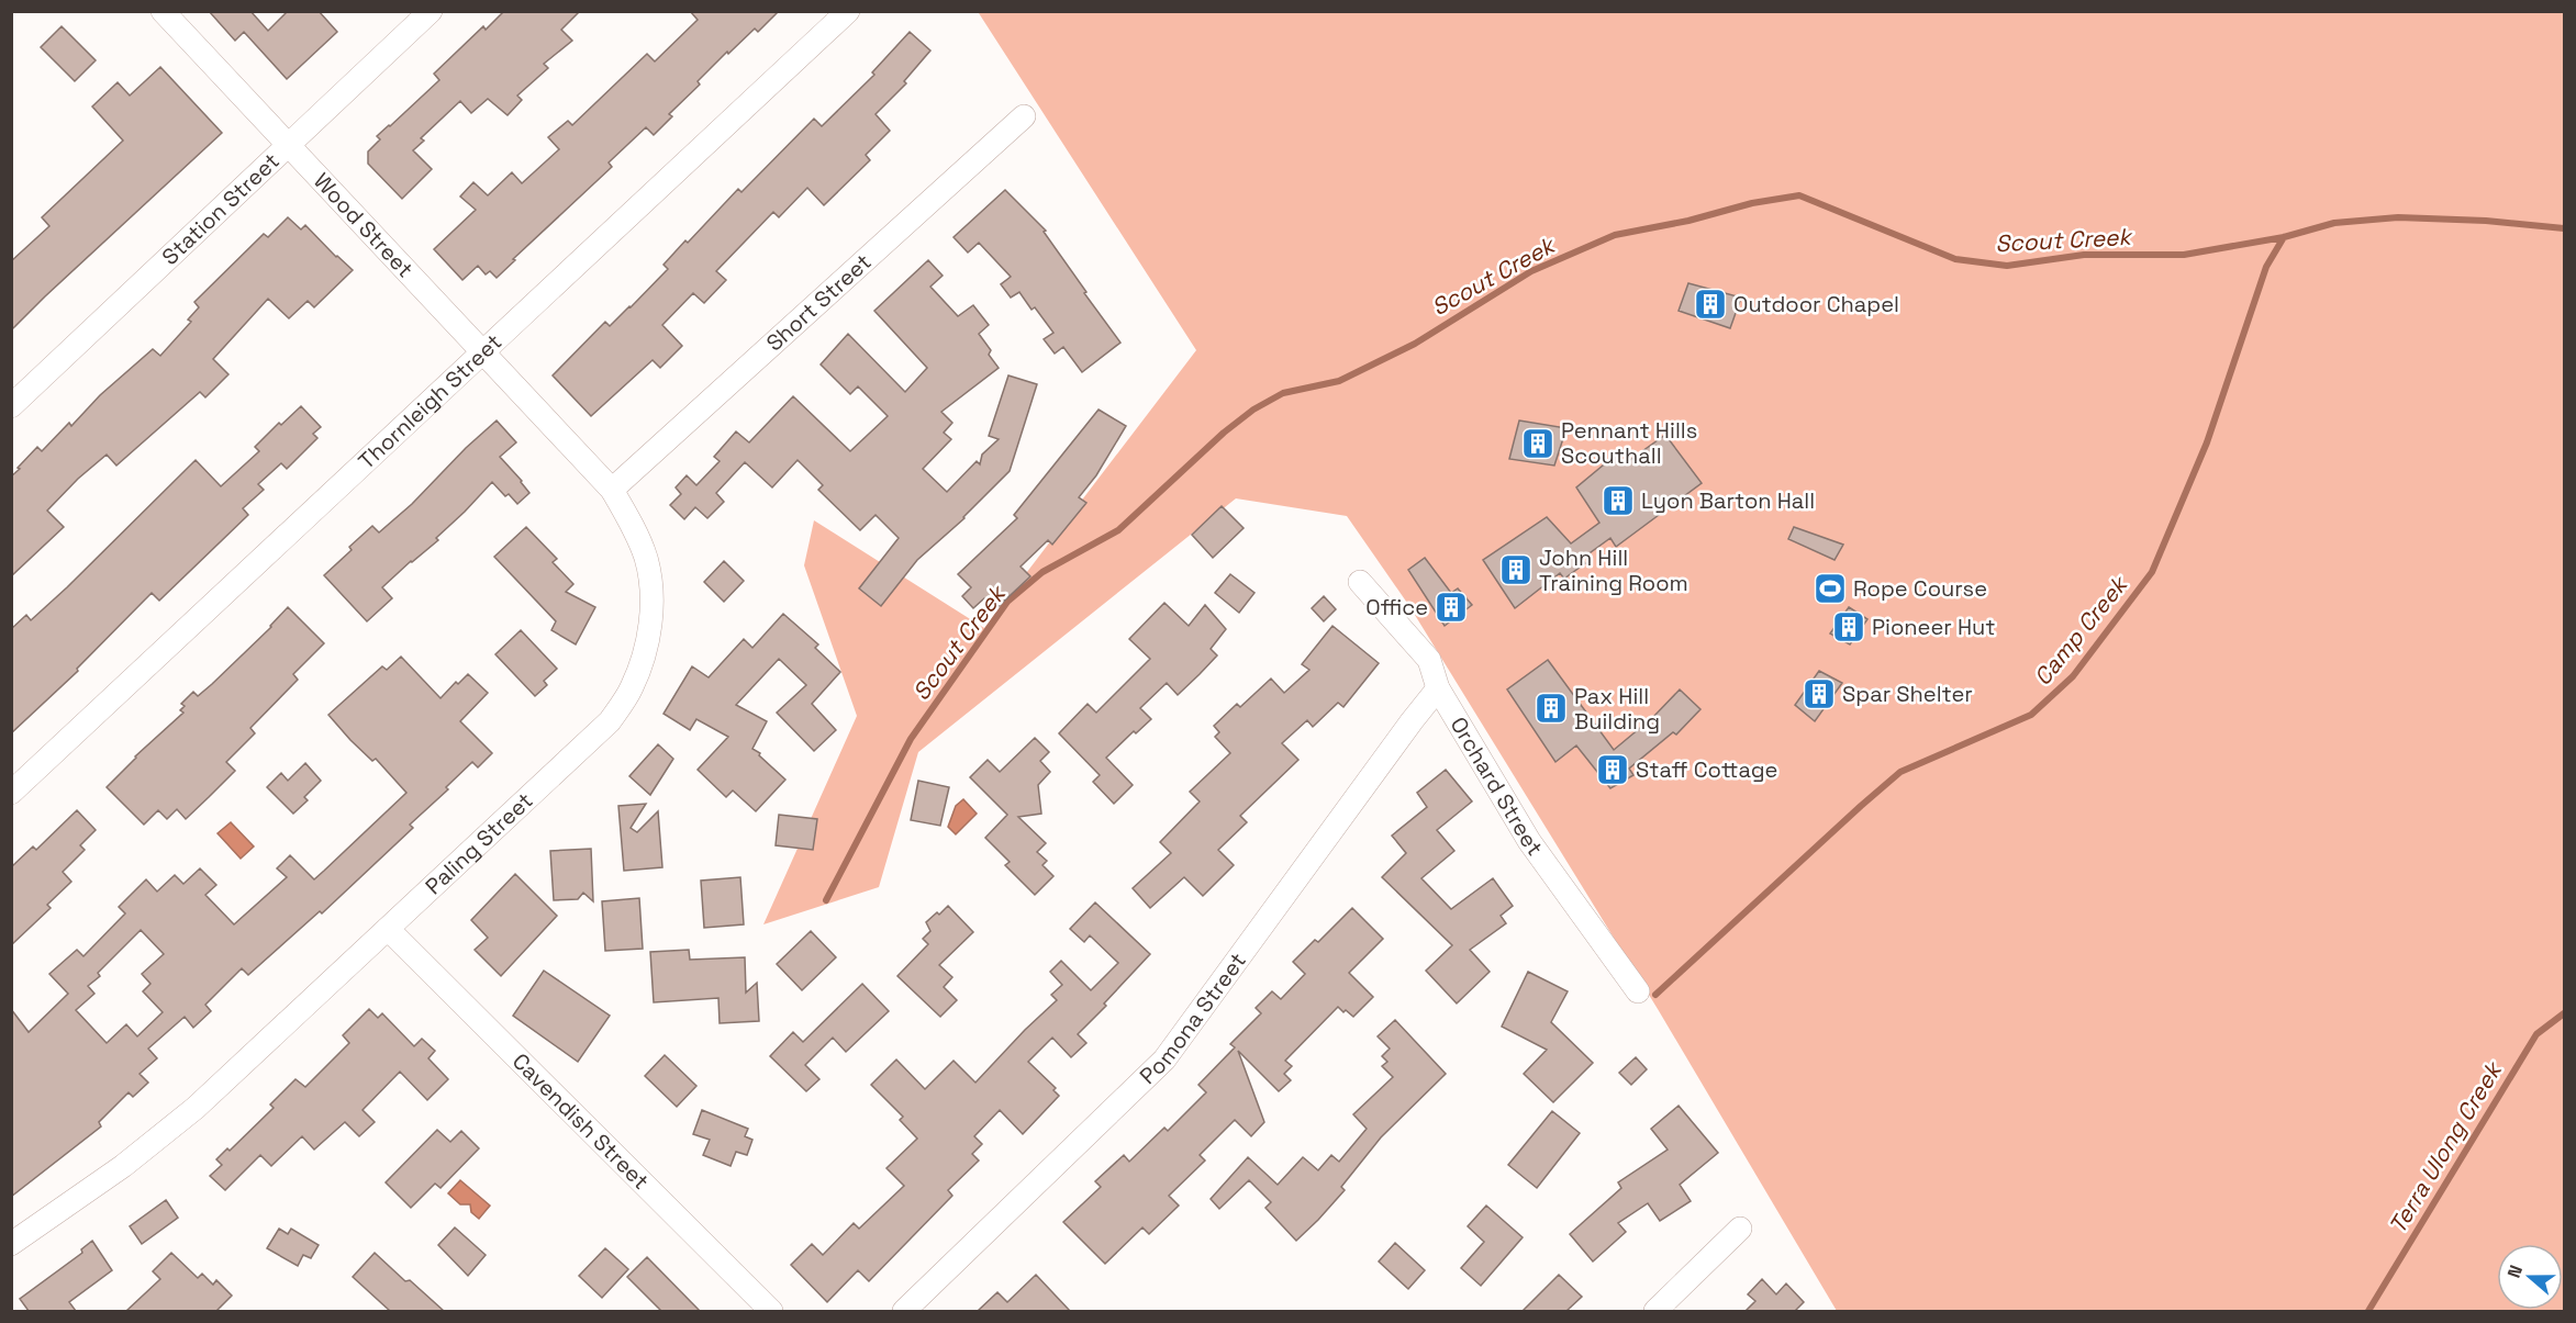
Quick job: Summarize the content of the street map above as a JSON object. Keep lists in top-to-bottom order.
{
  "streets": {
    "street": [
      "Station Street",
      "Wood Street",
      "Short Street",
      "Thornleigh Street",
      "Orchard Street",
      "Paling Street",
      "Pomona Street",
      "Cavendish Street"
    ]
  },
  "crossings": [
    ["Station Street", "Wood Street"],
    ["Wood Street", "Thornleigh Street"],
    ["Wood Street", "Paling Street"],
    ["Short Street", "Paling Street"],
    ["Thornleigh Street", "Paling Street"],
    ["Orchard Street", "Pomona Street"],
    ["Paling Street", "Cavendish Street"]
  ],
  "water": ["Scout Creek", "Camp Creek", "Terra Ulong Creek"],
  "places": {
    "building": [
      "Outdoor Chapel",
      "Pennant Hills Scouthall",
      "Lyon Barton Hall",
      "John Hill Training Room",
      "Office",
      "Pioneer Hut",
      "Spar Shelter",
      "Pax Hill Building",
      "Staff Cottage"
    ],
    "sports": ["Rope Course"]
  },
  "north": "left"
}
